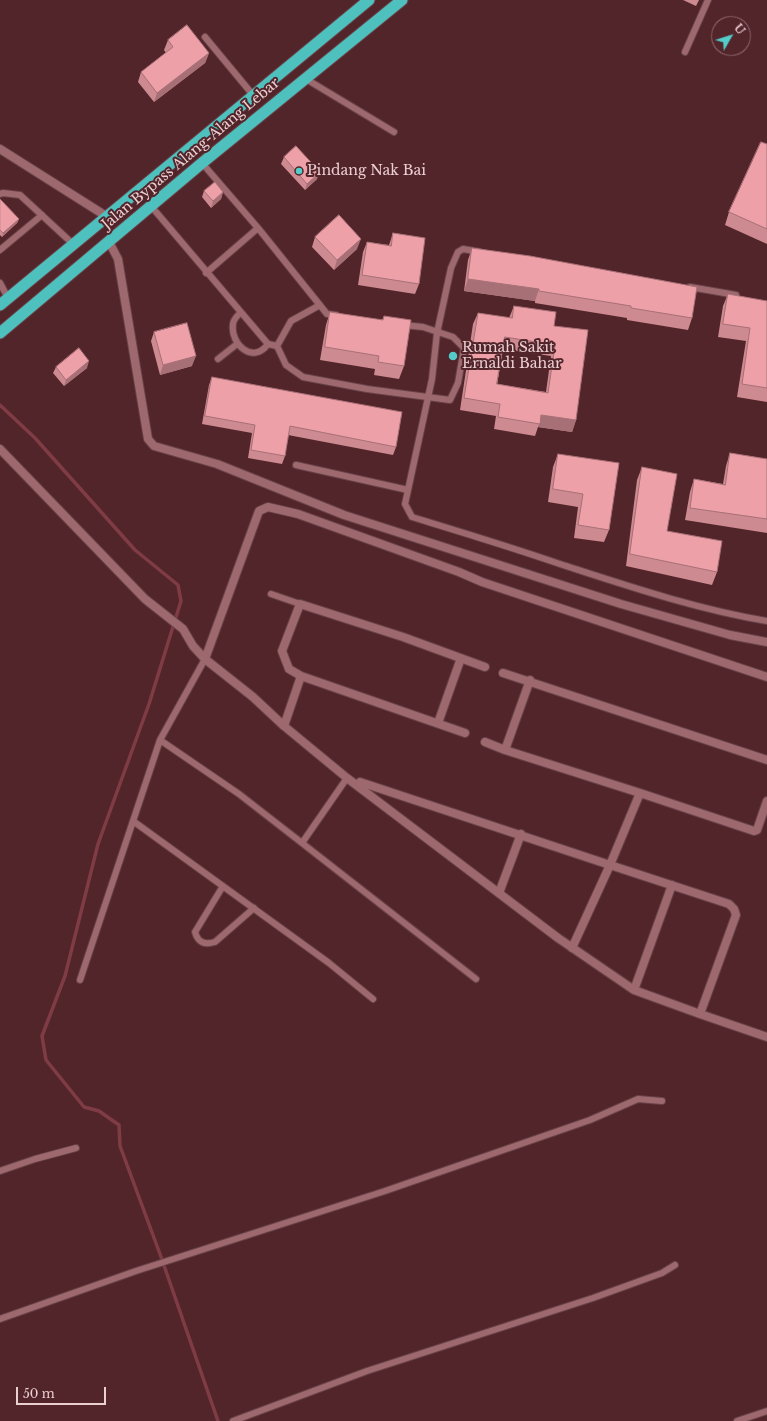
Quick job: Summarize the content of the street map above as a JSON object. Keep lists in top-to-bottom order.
{
  "streets": {
    "highway": ["Jalan Bypass Alang-Alang Lebar"]
  },
  "places": ["Pindang Nak Bai", "Rumah Sakit Ernaldi Bahar"],
  "scale_bar": "50 m",
  "north": "top right"
}
